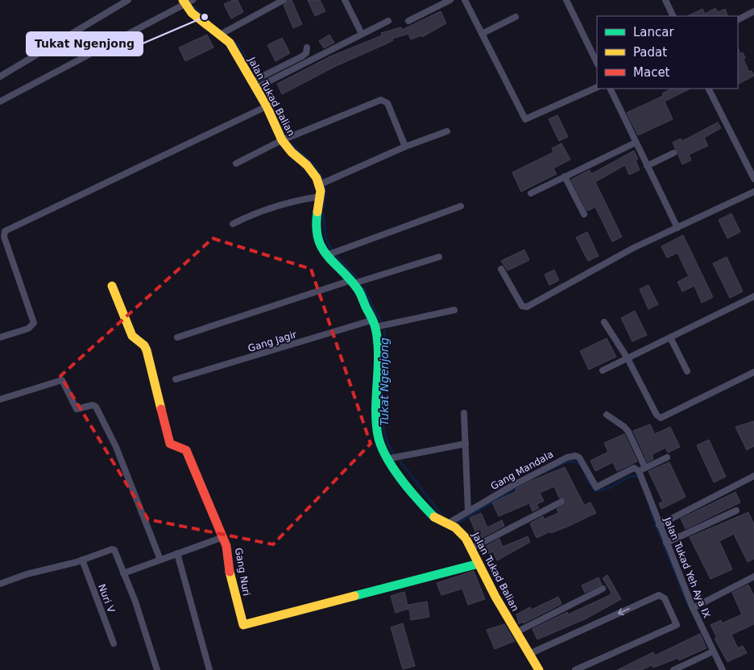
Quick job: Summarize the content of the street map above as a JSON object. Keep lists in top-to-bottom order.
{
  "streets": {
    "street": [
      "Jalan Tukad Balian",
      "Gang Jagir",
      "Gang Mandala",
      "Jalan Tukad Yeh Aya IX",
      "Gang Nuri",
      "Nuri V"
    ]
  },
  "crossings": [
    ["Jalan Tukad Balian", "Gang Jagir"],
    ["Jalan Tukad Balian", "Gang Mandala"],
    ["Jalan Tukad Balian", "Gang Nuri"],
    ["Gang Mandala", "Jalan Tukad Yeh Aya IX"]
  ],
  "water": ["Tukat Ngenjong"],
  "places": ["Tukat Ngenjong"],
  "legend": ["Lancar", "Padat", "Macet"]
}
